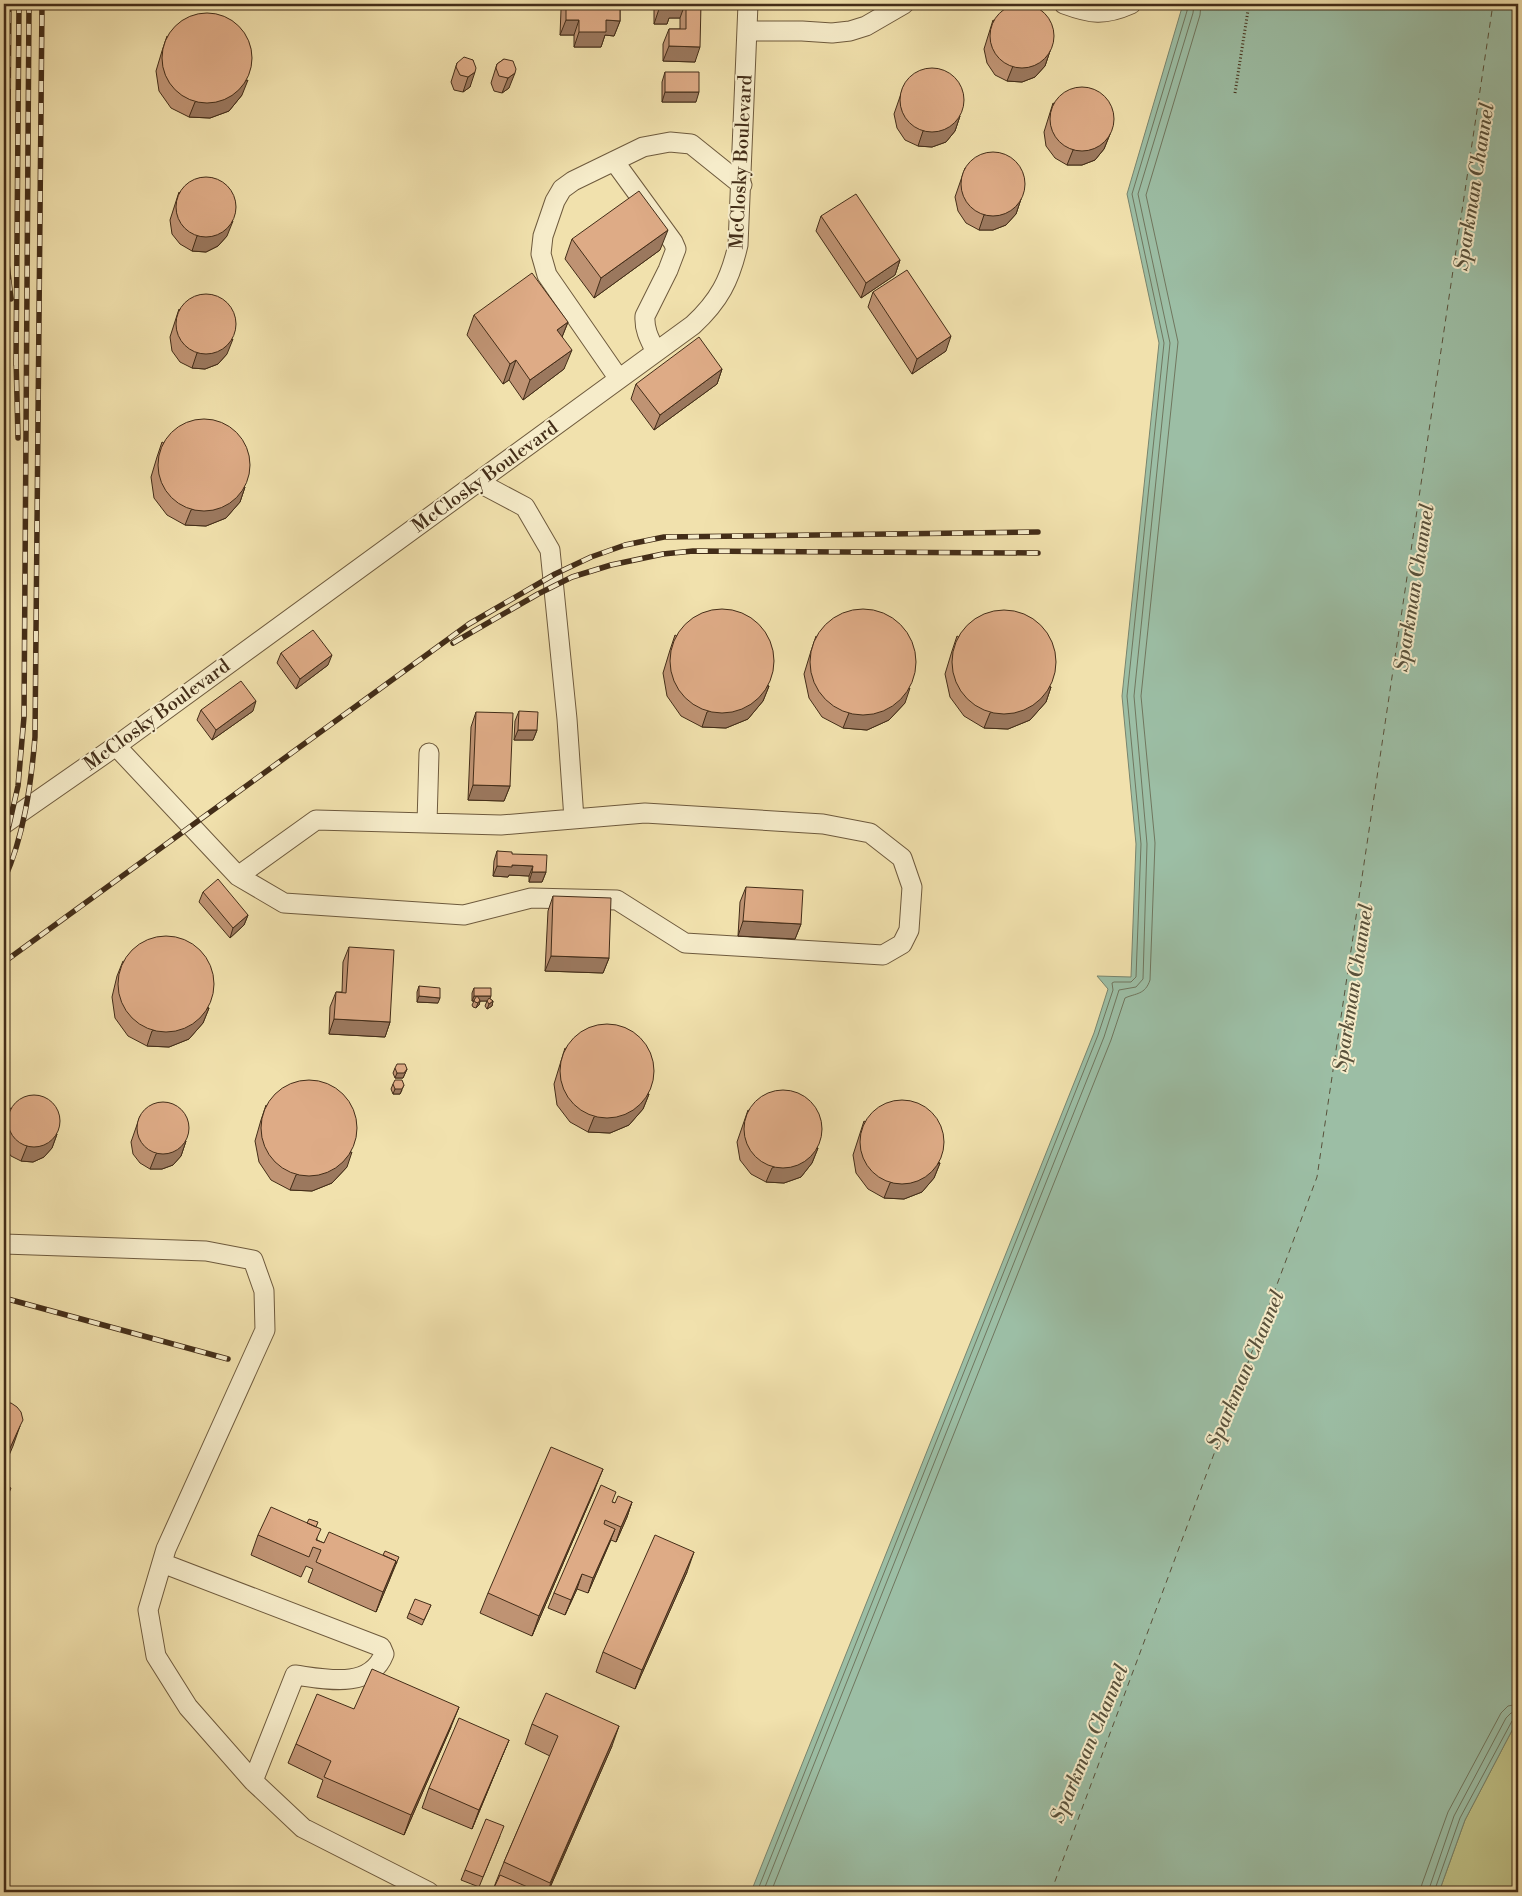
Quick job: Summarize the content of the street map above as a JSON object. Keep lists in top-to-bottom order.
{
  "streets": {
    "street": ["McClosky Boulevard"]
  },
  "water": ["Sparkman Channel"]
}
